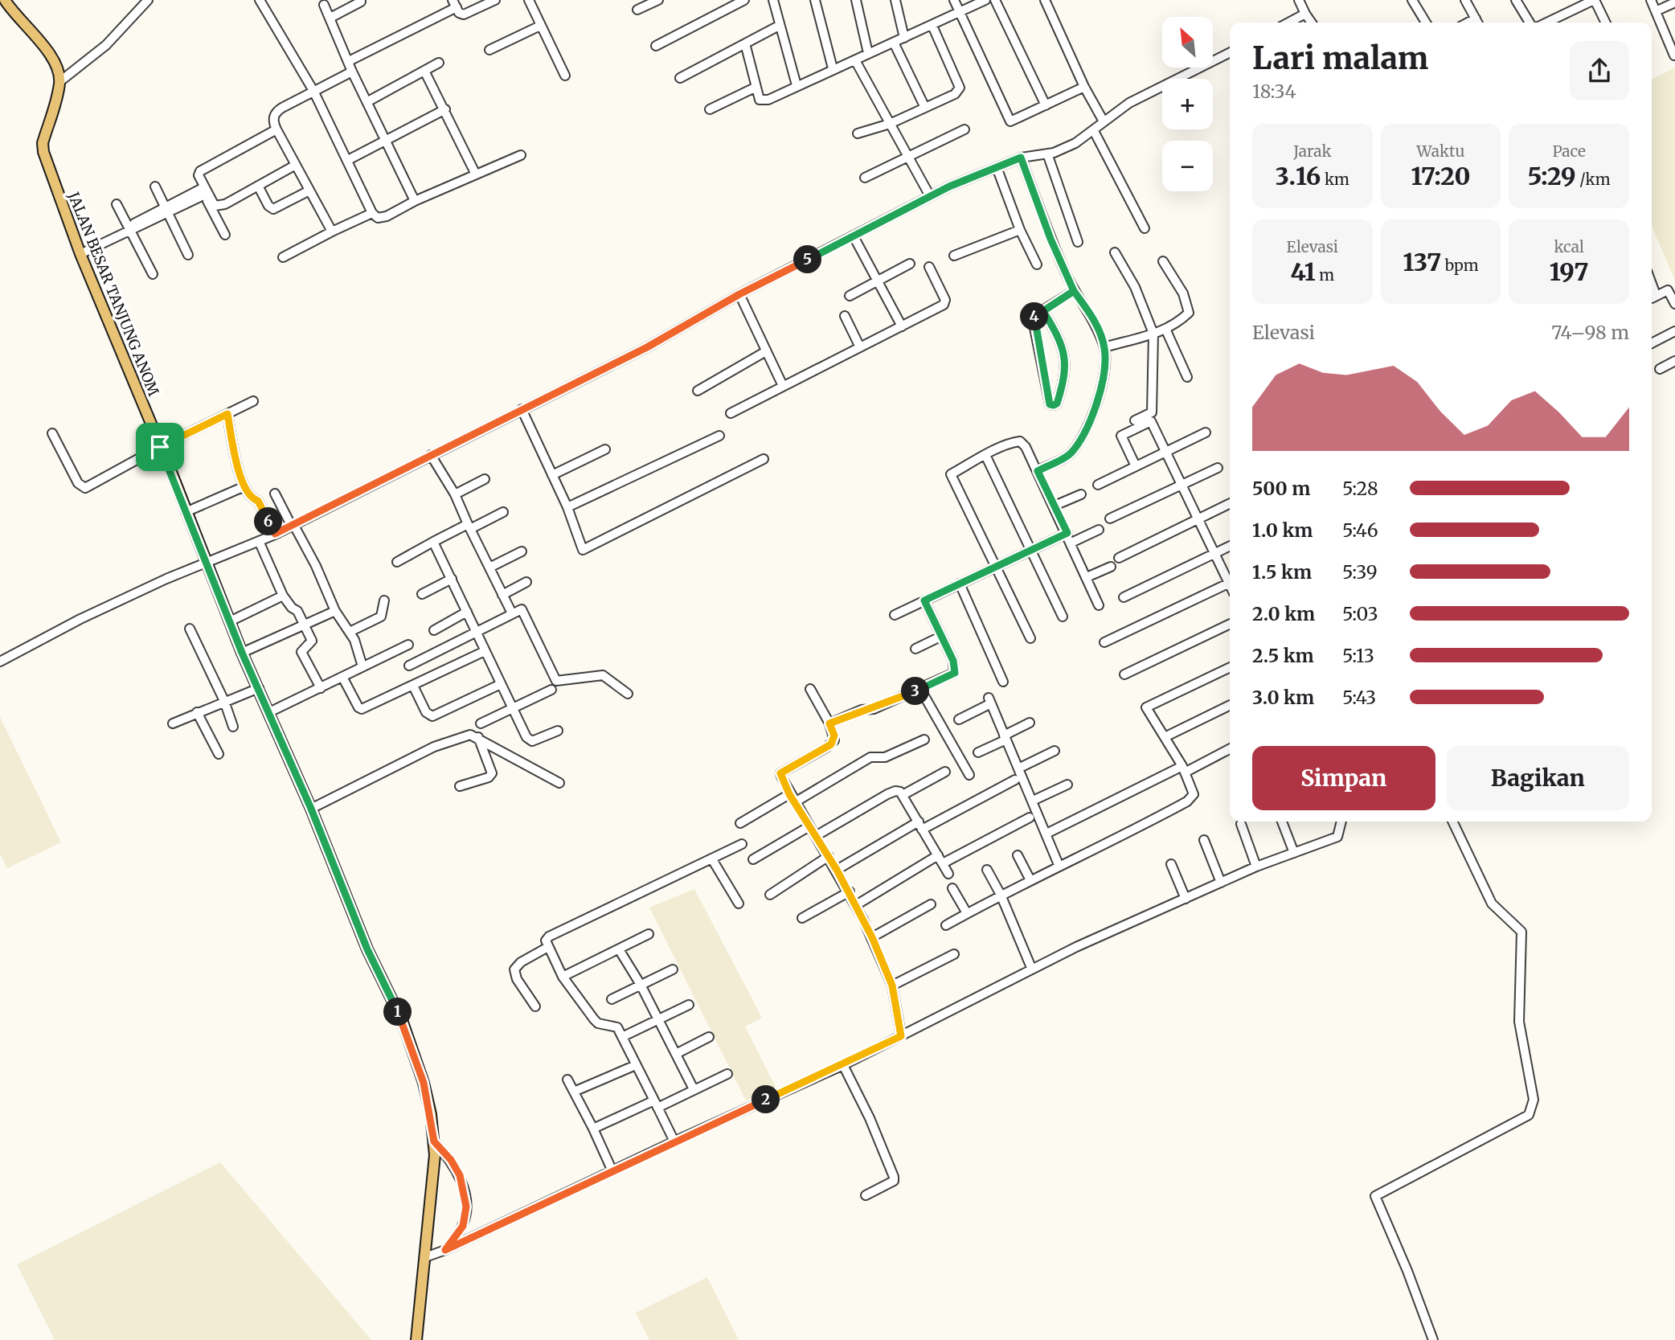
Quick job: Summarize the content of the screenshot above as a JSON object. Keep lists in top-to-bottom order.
{
  "streets": {
    "main road": ["JALAN BESAR TANJUNG ANOM"]
  },
  "north": "top left",
  "page": {
    "map_buttons": ["+", "−"],
    "heading": ["Lari malam", "18:34"],
    "stats": [
      ["Jarak", "3.16 km"],
      ["Waktu", "17:20"],
      ["Pace", "5:29 /km"],
      ["Elevasi", "41 m"],
      ["137 bpm"],
      ["kcal", "197"]
    ],
    "pins": [
      "5",
      "4",
      "6",
      "3",
      "1",
      "2"
    ],
    "chart": ["Elevasi", "74–98 m"],
    "list": [
      {
        "name": "500 m",
        "note": "5:28"
      },
      {
        "name": "1.0 km",
        "note": "5:46"
      },
      {
        "name": "1.5 km",
        "note": "5:39"
      },
      {
        "name": "2.0 km",
        "note": "5:03"
      },
      {
        "name": "2.5 km",
        "note": "5:13"
      },
      {
        "name": "3.0 km",
        "note": "5:43"
      }
    ],
    "buttons": ["Simpan", "Bagikan"]
  }
}
